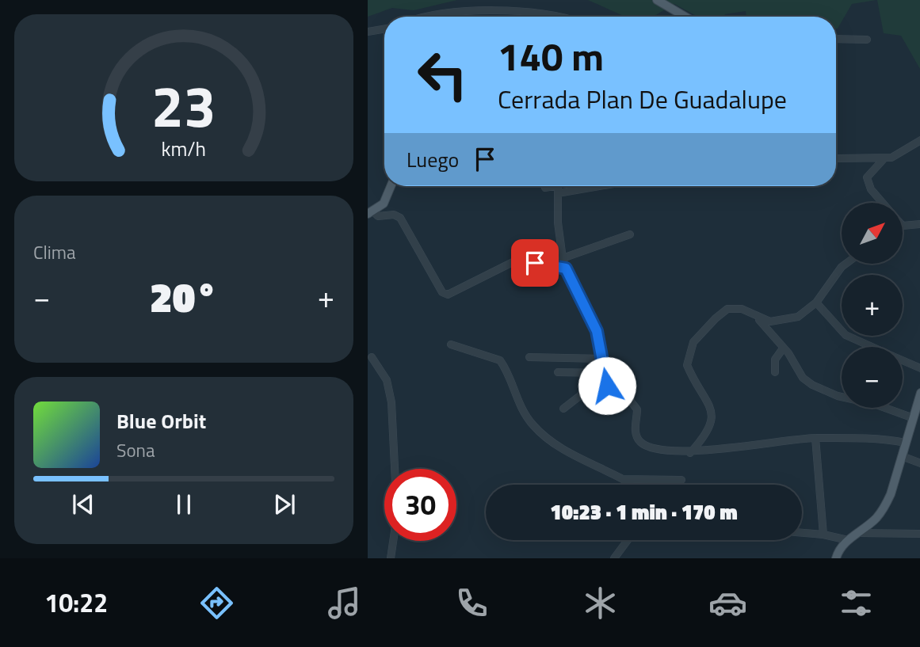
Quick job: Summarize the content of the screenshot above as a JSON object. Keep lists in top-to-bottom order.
{
  "north": "top right",
  "page": {
    "turn": ["140 m", "Cerrada Plan De Guadalupe"],
    "then": "Luego",
    "tile": "Clima",
    "map_buttons": ["+", "−"],
    "heat": ["−", "20°", "+"],
    "song": ["Blue Orbit", "Sona"],
    "limit": "30",
    "trip": "10:23 · 1 min · 170 m",
    "tabs": "10:22",
    "gauge": ["23", "km/h"]
  }
}
